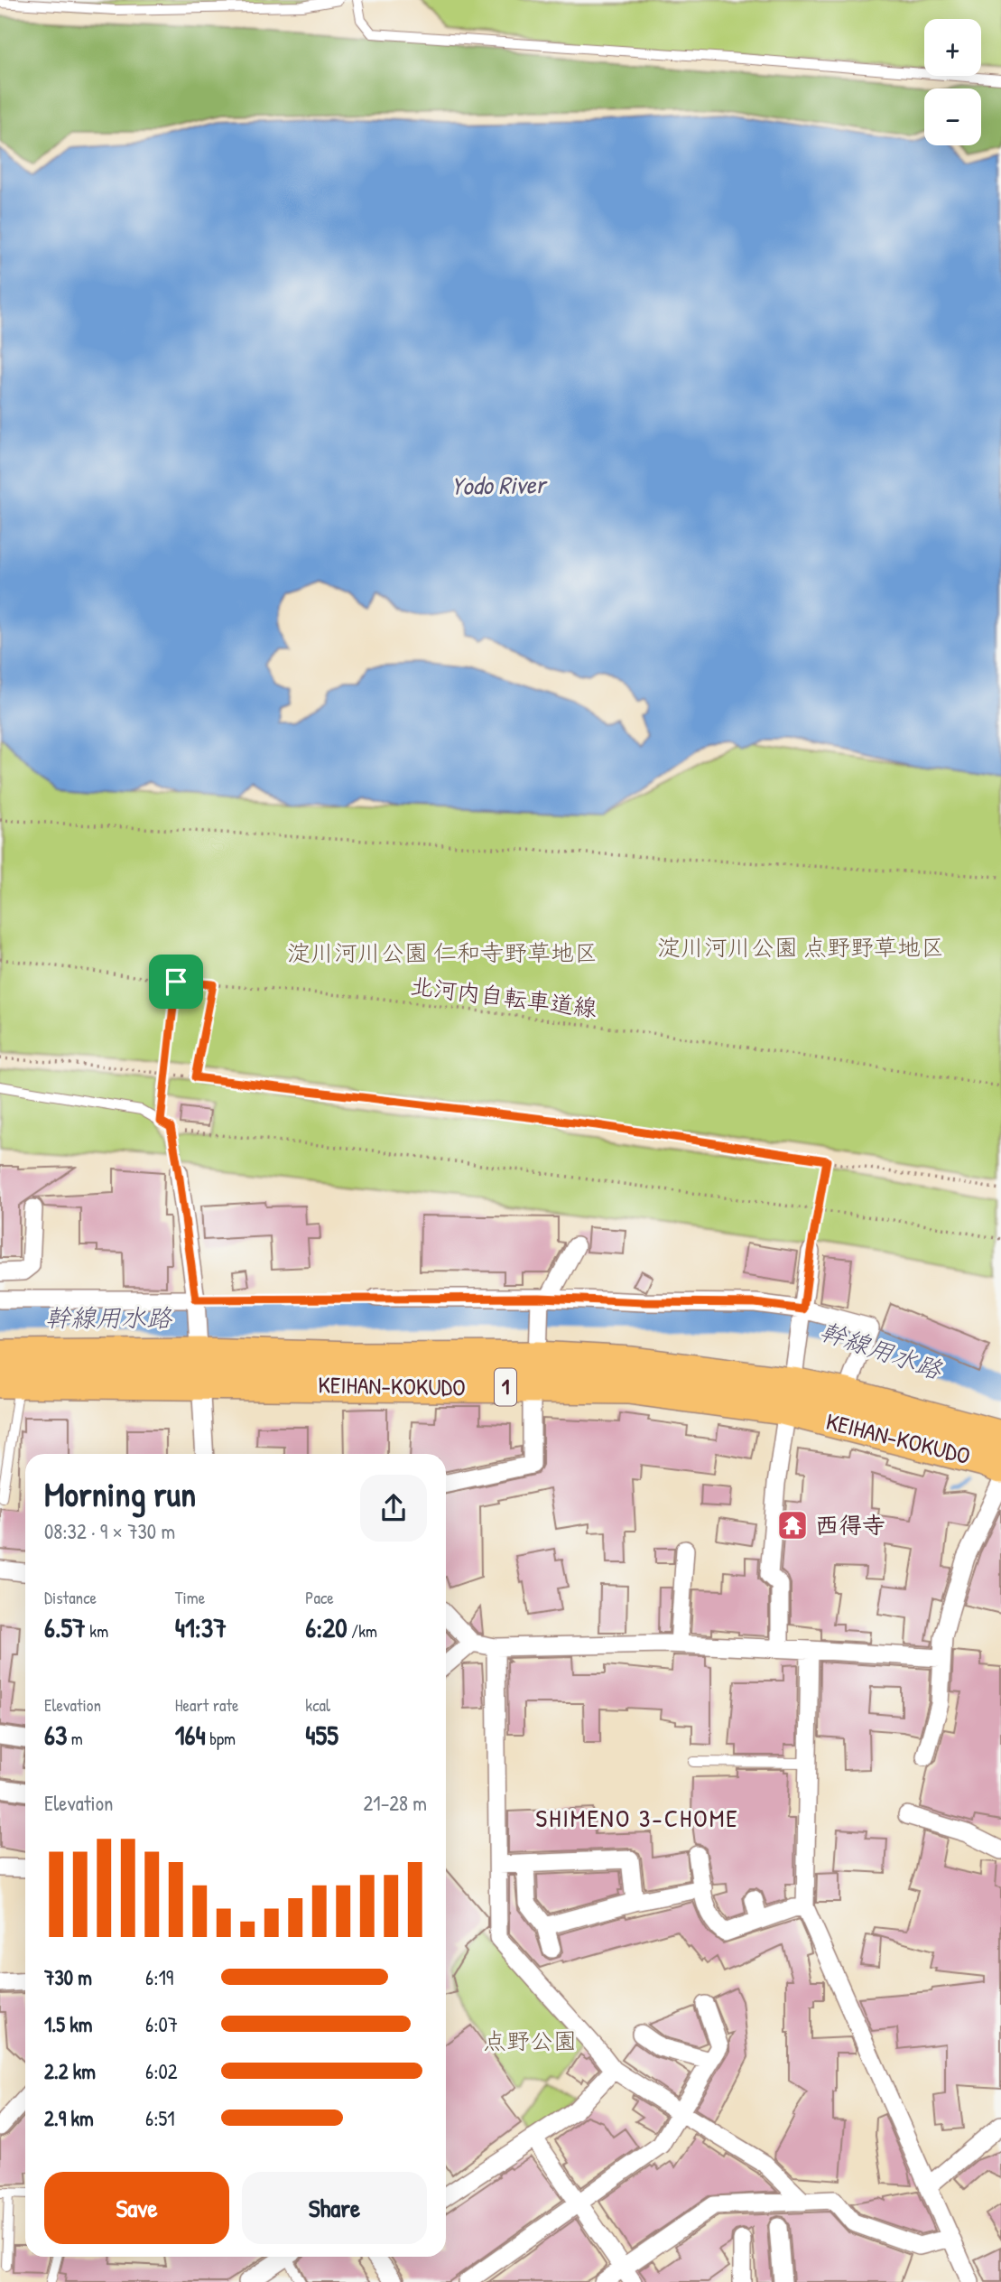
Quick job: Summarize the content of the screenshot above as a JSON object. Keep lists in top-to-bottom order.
{
  "streets": {
    "highway": ["KEIHAN-KOKUDO", "1"],
    "path": ["北河内自転車道線"]
  },
  "districts": ["SHIMENO 3-CHOME"],
  "water": ["Yodo River", "幹線用水路"],
  "parks": ["淀川河川公園 点野野草地区", "淀川河川公園 仁和寺野草地区", "点野公園"],
  "places": {
    "temple": ["西得寺"]
  },
  "page": {
    "map_buttons": ["+", "−"],
    "heading": ["Morning run", "08:32 · 9 × 730 m"],
    "stats": [
      ["Distance", "6.57 km"],
      ["Time", "41:37"],
      ["Pace", "6:20 /km"],
      ["Elevation", "63 m"],
      ["Heart rate", "164 bpm"],
      ["kcal", "455"]
    ],
    "chart": ["Elevation", "21–28 m"],
    "list": [
      {
        "name": "730 m",
        "note": "6:19"
      },
      {
        "name": "1.5 km",
        "note": "6:07"
      },
      {
        "name": "2.2 km",
        "note": "6:02"
      },
      {
        "name": "2.9 km",
        "note": "6:51"
      }
    ],
    "buttons": ["Save", "Share"]
  }
}
